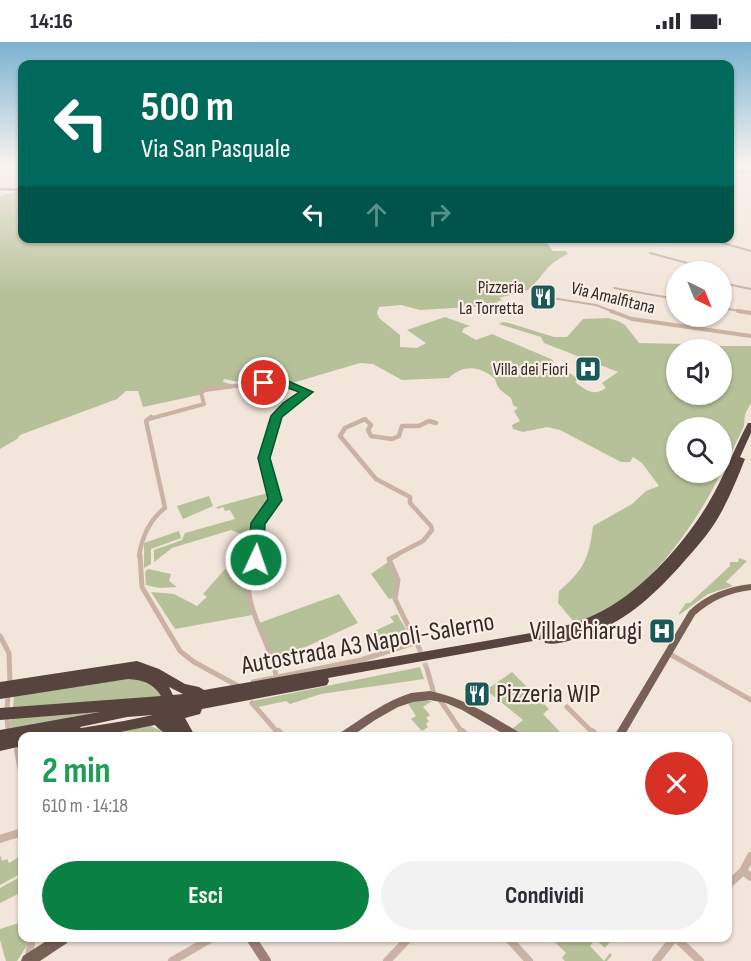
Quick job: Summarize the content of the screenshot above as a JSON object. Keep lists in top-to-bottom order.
{
  "streets": {
    "highway": ["Autostrada A3 Napoli-Salerno"],
    "street": ["Via Amalfitana"]
  },
  "places": {
    "restaurant": ["Pizzeria La Torretta", "Pizzeria WIP"],
    "hospital": ["Villa dei Fiori", "Villa Chiarugi"]
  },
  "north": "bottom right",
  "page": {
    "status": "14:16",
    "turn": ["500 m", "Via San Pasquale"],
    "heading": ["2 min", "610 m · 14:18"],
    "buttons": ["Esci", "Condividi"]
  }
}
